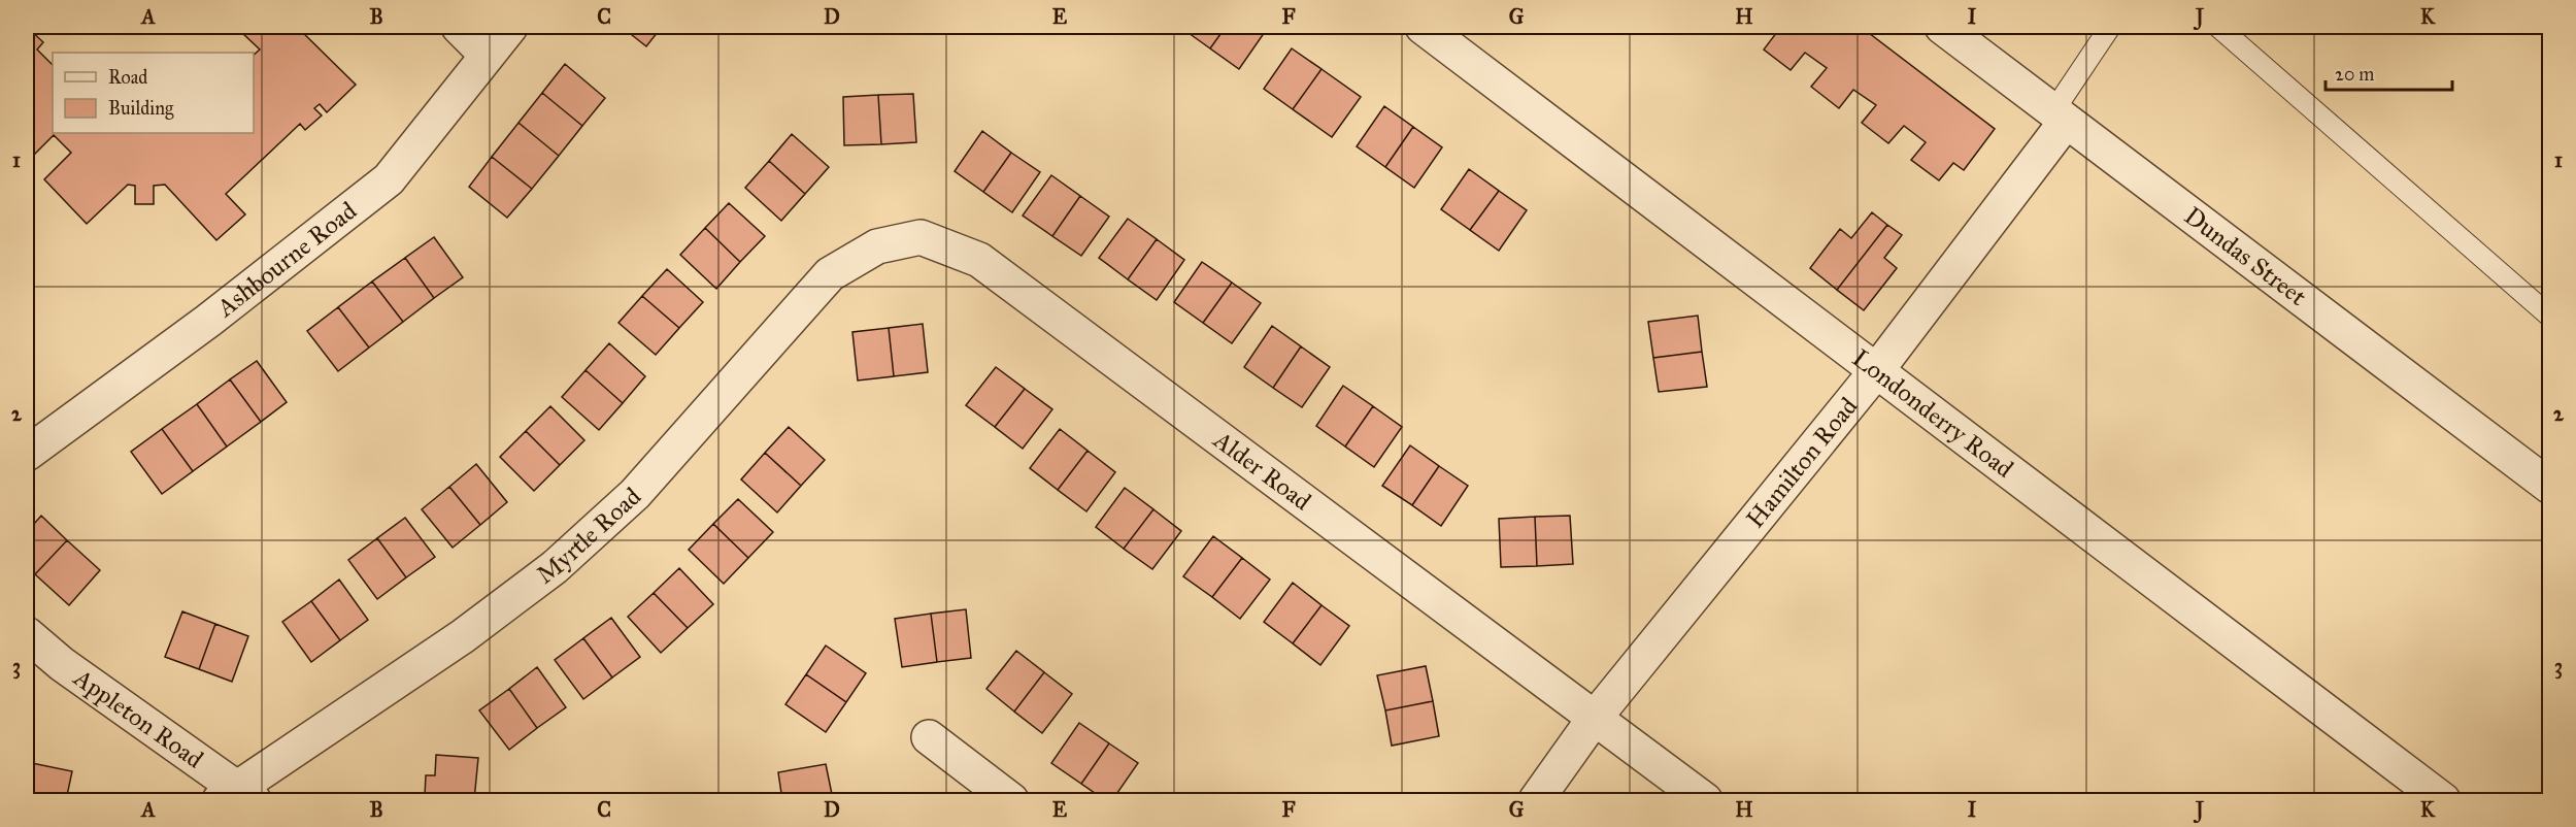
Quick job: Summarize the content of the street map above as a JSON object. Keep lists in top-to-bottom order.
{
  "streets": {
    "street": [
      "Dundas Street",
      "Ashbourne Road",
      "Londonderry Road",
      "Hamilton Road",
      "Alder Road",
      "Myrtle Road",
      "Appleton Road"
    ]
  },
  "crossings": [
    ["Dundas Street", "Hamilton Road"],
    ["Londonderry Road", "Hamilton Road"],
    ["Hamilton Road", "Alder Road"],
    ["Alder Road", "Myrtle Road"],
    ["Myrtle Road", "Appleton Road"]
  ],
  "legend": ["Road", "Building"],
  "scale_bar": "20 m",
  "grid": {
    "columns": [
      "A",
      "B",
      "C",
      "D",
      "E",
      "F",
      "G",
      "H",
      "I",
      "J",
      "K"
    ],
    "rows": ["1", "2", "3"]
  }
}
